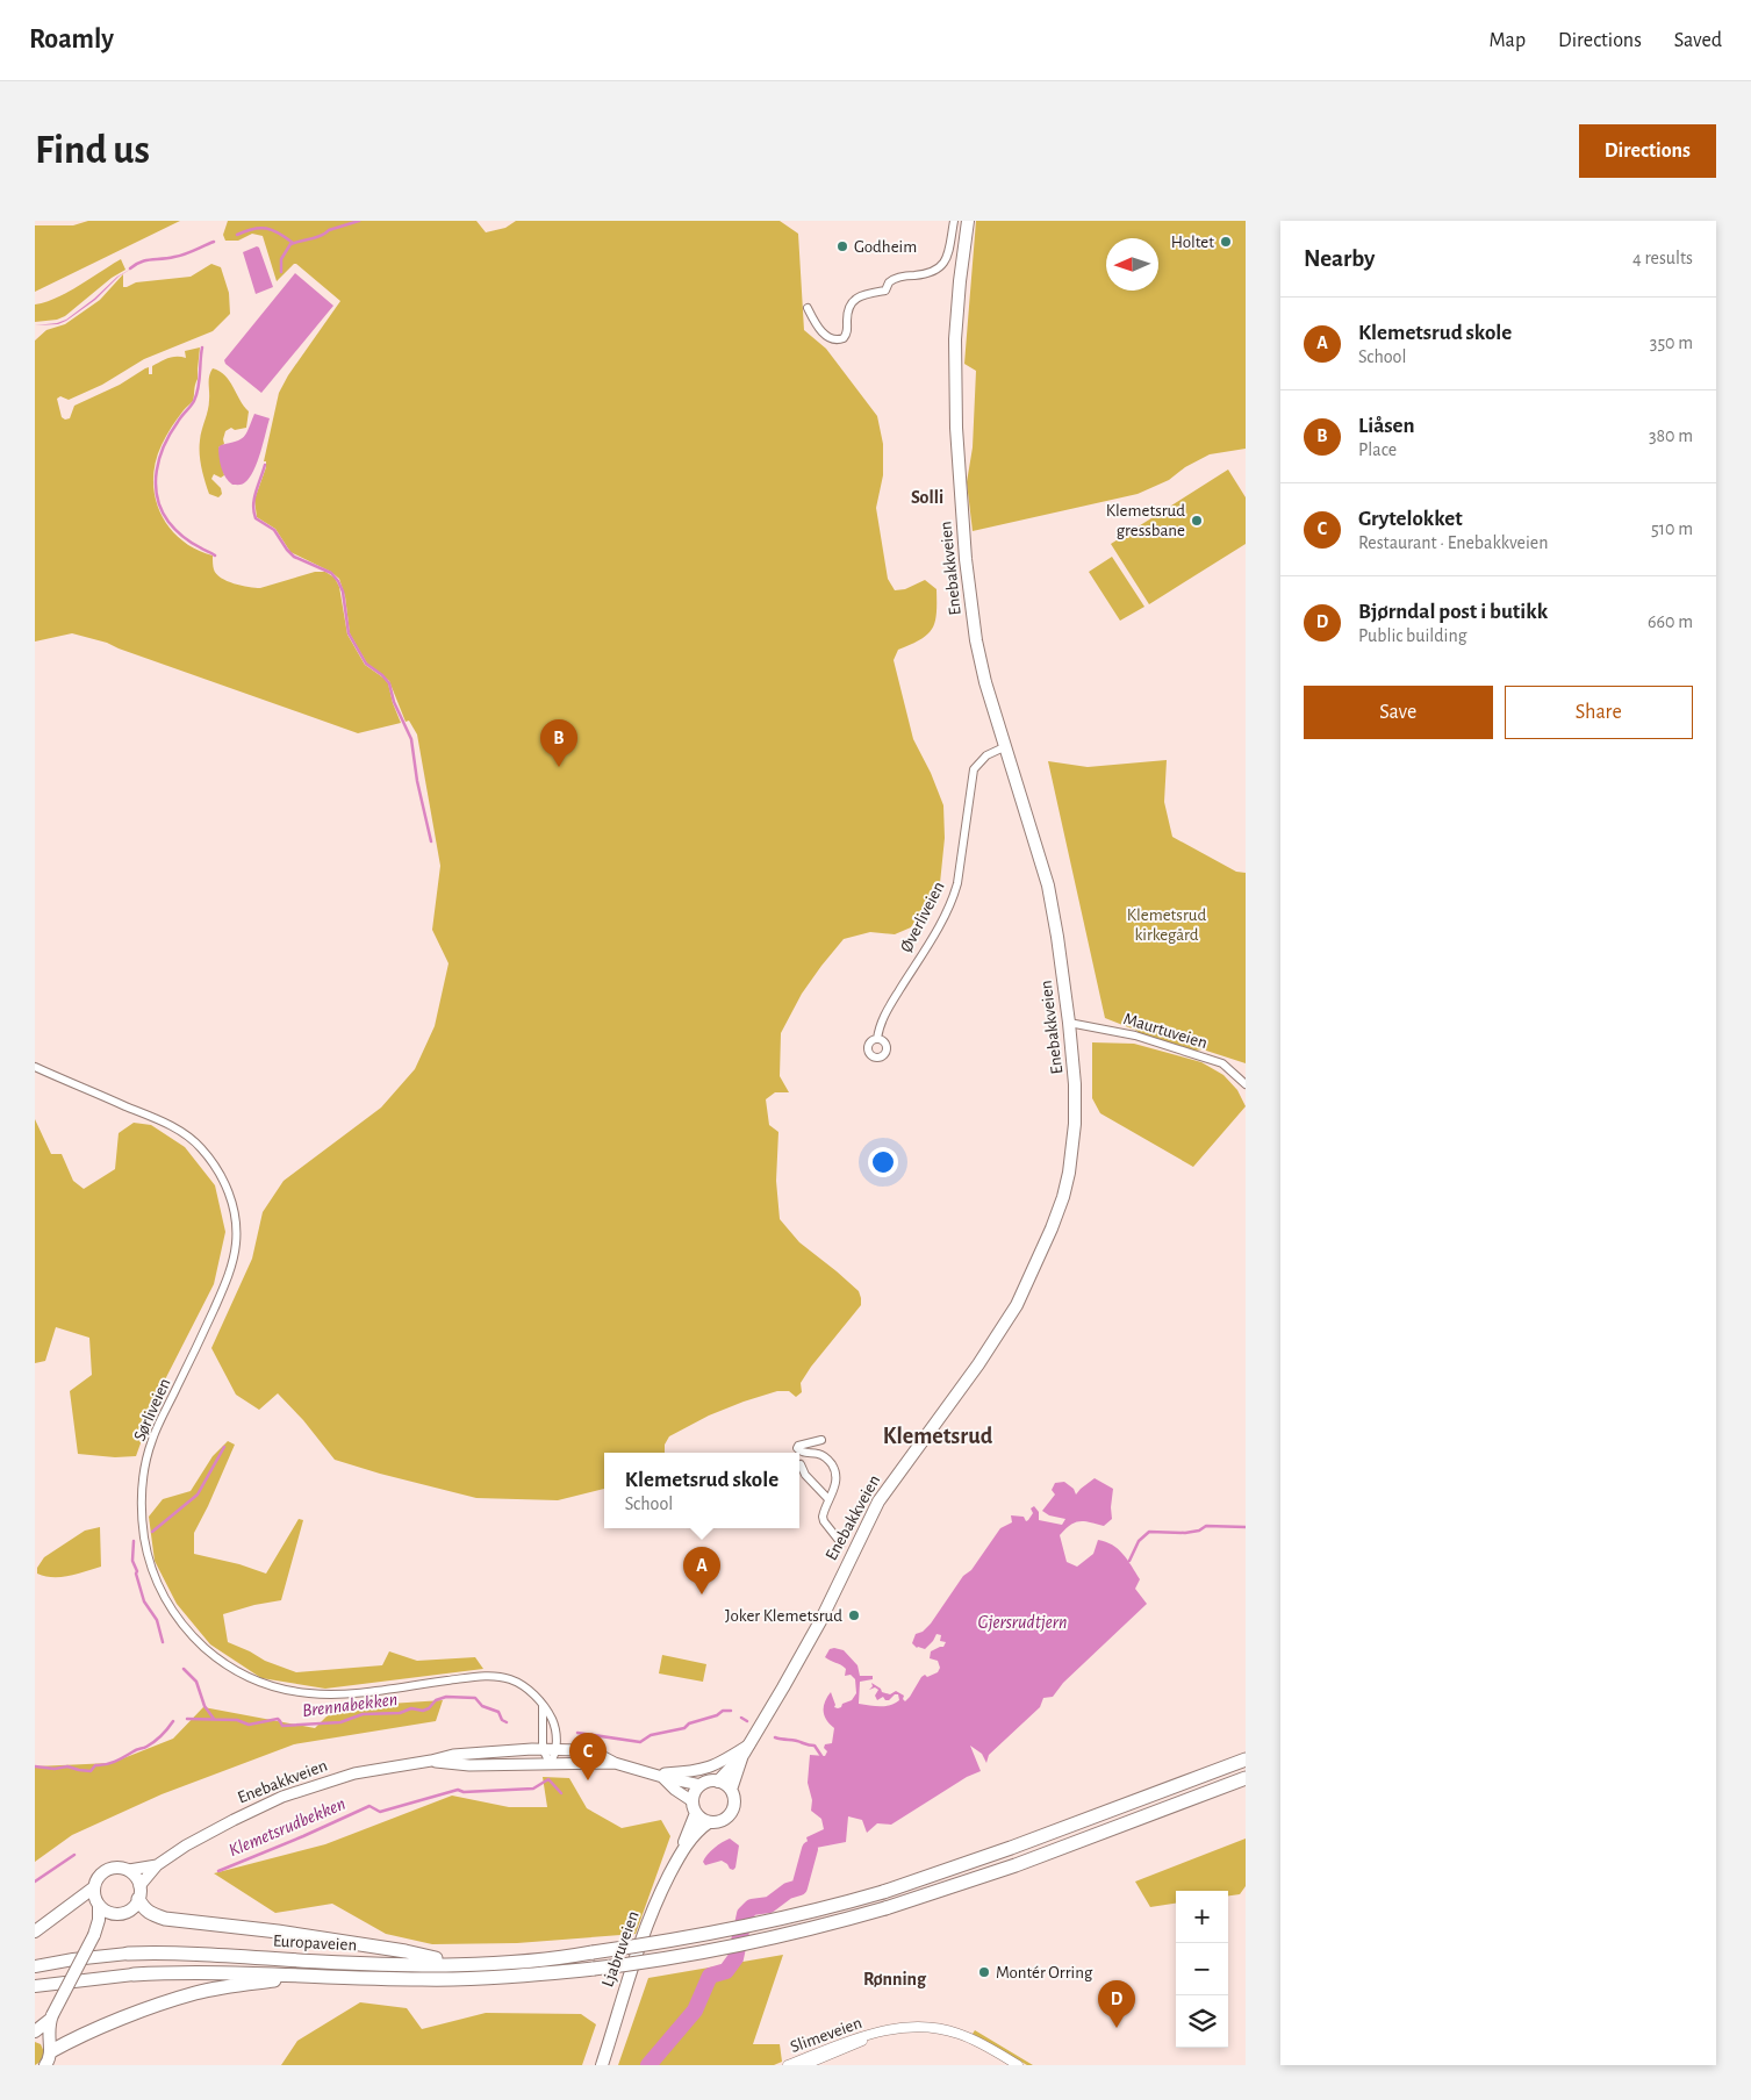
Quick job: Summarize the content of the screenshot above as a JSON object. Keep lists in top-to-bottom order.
{
  "streets": {
    "highway": ["Europaveien"],
    "main road": ["Enebakkveien", "Ljabruveien"],
    "street": [
      "Øverliveien",
      "Maurtuveien",
      "Sørliveien",
      "Slimeveien"
    ]
  },
  "crossings": [
    ["Enebakkveien", "Øverliveien"],
    ["Enebakkveien", "Maurtuveien"],
    ["Enebakkveien", "Sørliveien"],
    ["Enebakkveien", "Ljabruveien"]
  ],
  "districts": ["Solli", "Klemetsrud", "Rønning"],
  "water": ["Gjersrudtjern", "Brennabekken", "Klemetsrudbekken"],
  "parks": ["Klemetsrud kirkegård"],
  "places": [
    "Holtet",
    "Godheim",
    "Klemetsrud gressbane",
    "Joker Klemetsrud",
    "Montér Orring"
  ],
  "north": "left",
  "page": {
    "header": "Roamly",
    "nav": ["Map", "Directions", "Saved"],
    "buttons": [
      "Directions",
      ["Save", "Share"]
    ],
    "title": "Find us",
    "heading": ["Nearby", "4 results"],
    "list": [
      {
        "mark": "A",
        "name": "Klemetsrud skole",
        "note": "School",
        "value": "350 m"
      },
      {
        "mark": "B",
        "name": "Liåsen",
        "note": "Place",
        "value": "380 m"
      },
      {
        "mark": "C",
        "name": "Grytelokket",
        "note": "Restaurant · Enebakkveien",
        "value": "510 m"
      },
      {
        "mark": "D",
        "name": "Bjørndal post i butikk",
        "note": "Public building",
        "value": "660 m"
      }
    ],
    "pins": [
      "B",
      "A",
      "C",
      "D"
    ],
    "popup": ["Klemetsrud skole", "School"],
    "map_buttons": ["+", "−"]
  }
}
